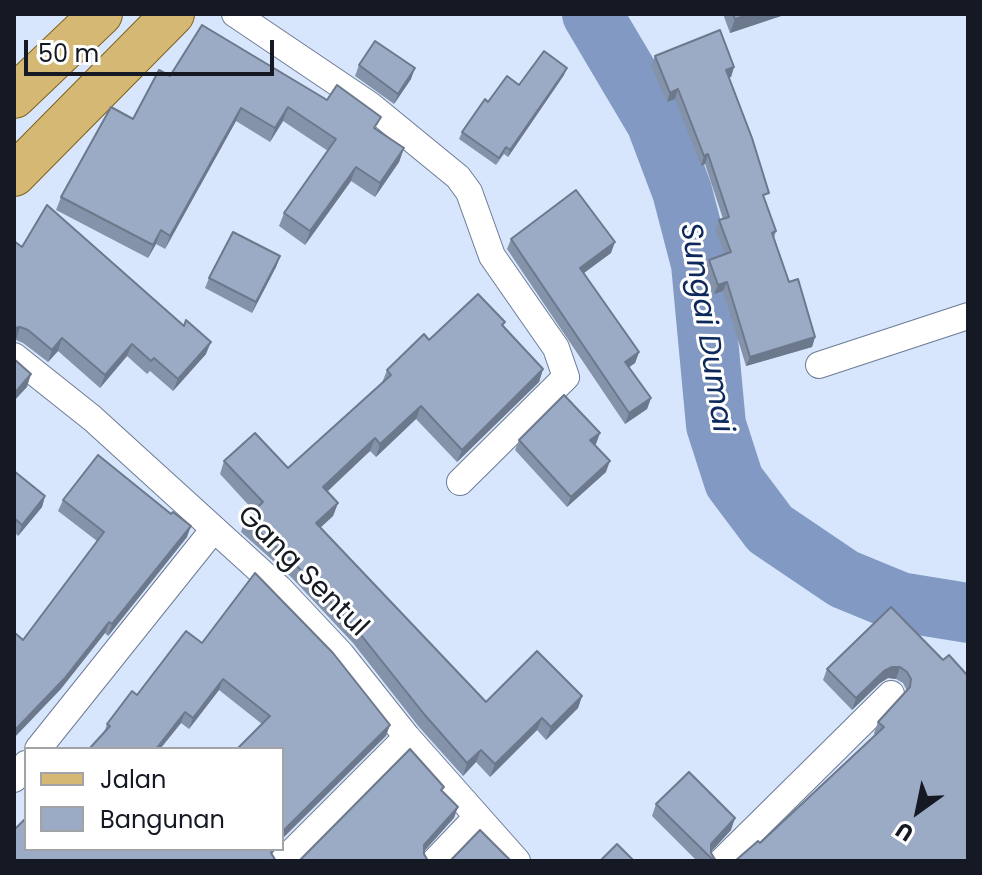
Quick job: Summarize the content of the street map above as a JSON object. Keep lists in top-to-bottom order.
{
  "streets": {
    "street": ["Gang Sentul"]
  },
  "water": ["Sungai Dumai"],
  "legend": ["Jalan", "Bangunan"],
  "scale_bar": "50 m",
  "north": "bottom left"
}
